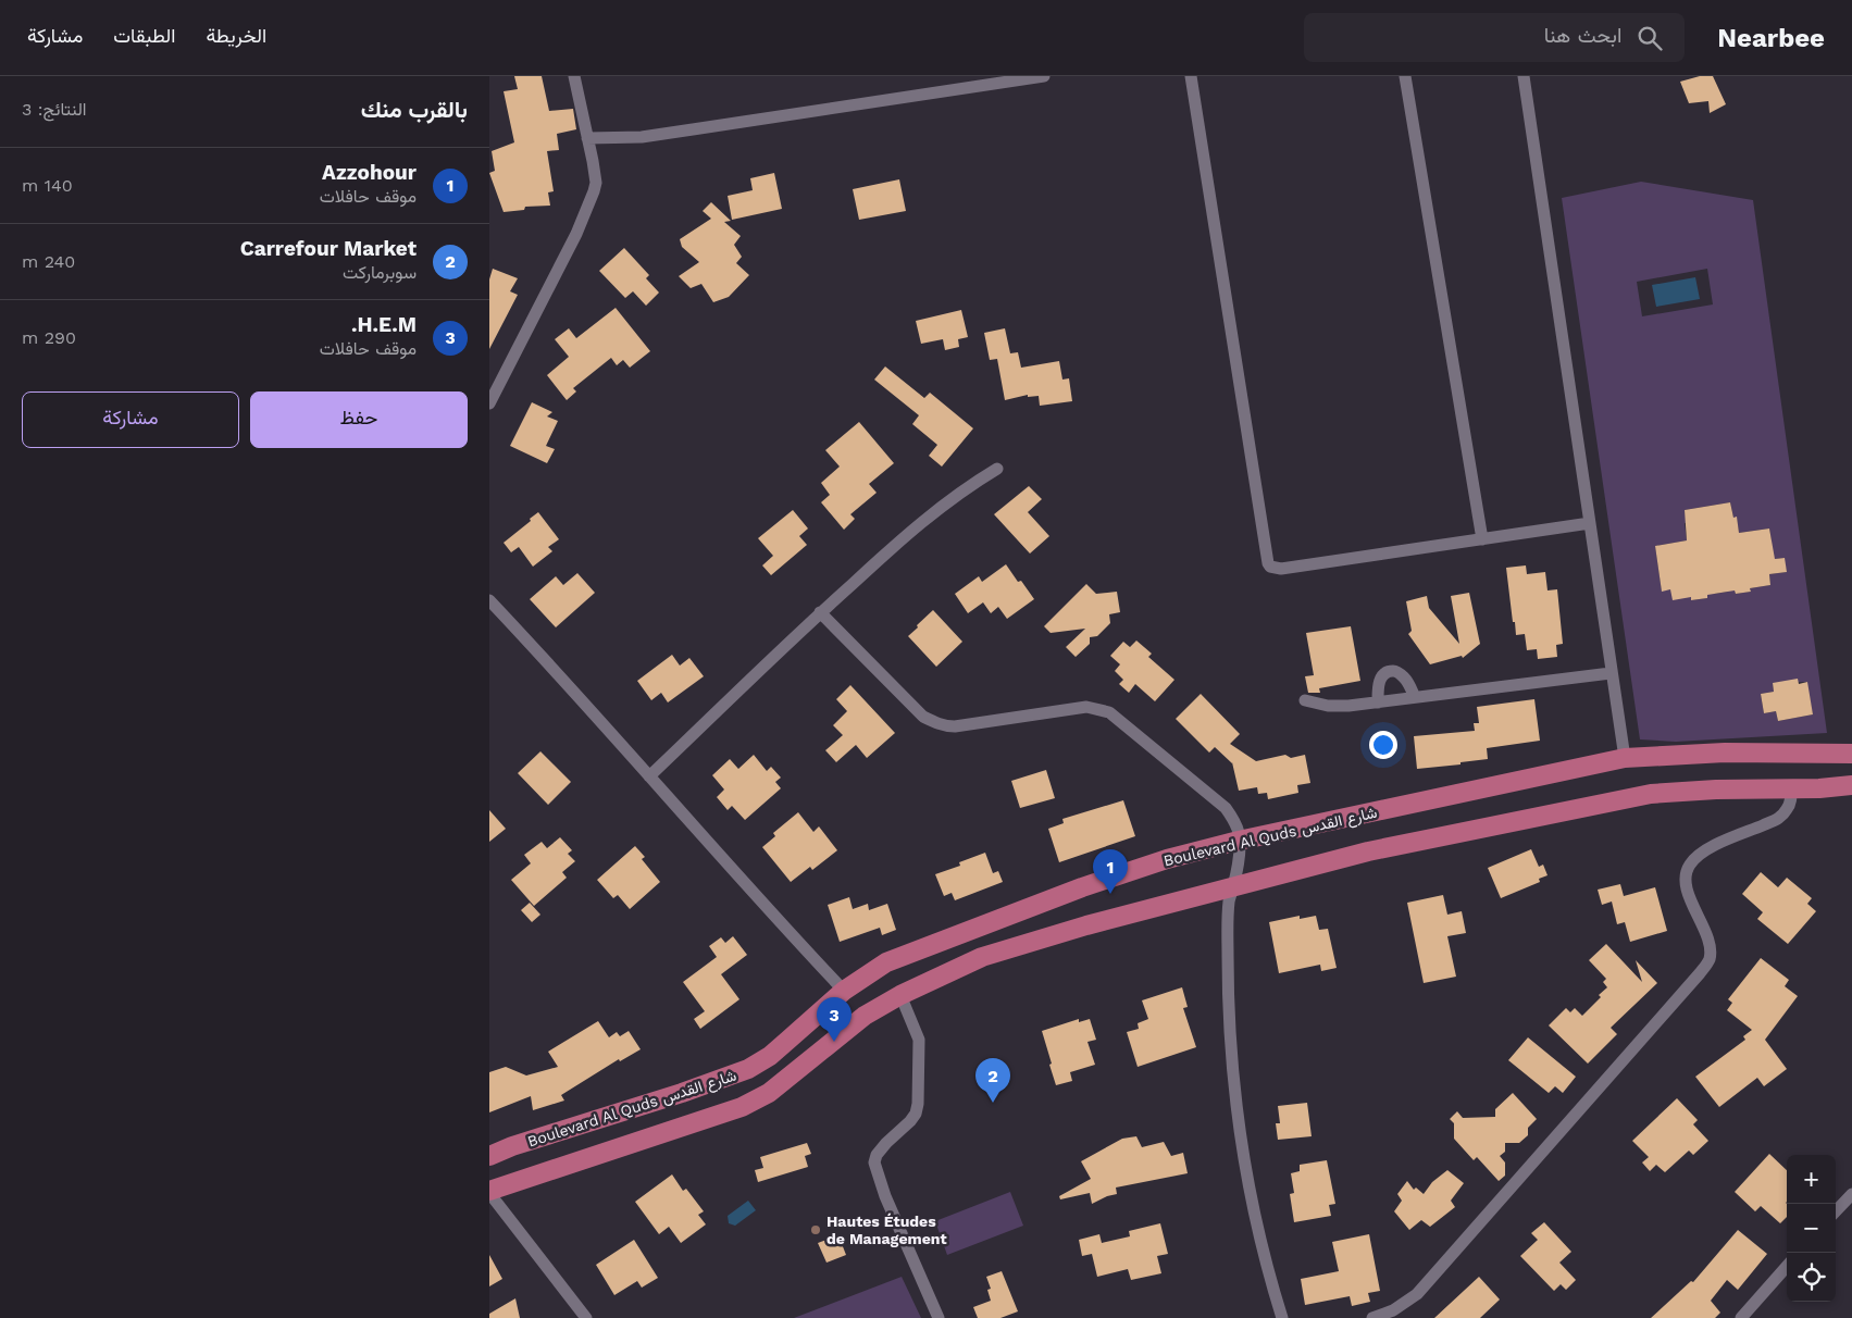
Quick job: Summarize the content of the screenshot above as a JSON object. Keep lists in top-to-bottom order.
{
  "streets": {
    "main road": ["Boulevard Al Quds شارع القدس"]
  },
  "places": ["Hautes Études de Management"],
  "page": {
    "header": "Nearbee",
    "search": "ابحث هنا",
    "nav": ["الخريطة", "الطبقات", "مشاركة"],
    "heading": ["بالقرب منك", "النتائج: 3"],
    "list": [
      {
        "mark": "1",
        "name": "Azzohour",
        "note": "موقف حافلات",
        "value": "140 m"
      },
      {
        "mark": "2",
        "name": "Carrefour Market",
        "note": "سوبرماركت",
        "value": "240 m"
      },
      {
        "mark": "3",
        "name": "H.E.M.",
        "note": "موقف حافلات",
        "value": "290 m"
      }
    ],
    "buttons": ["حفظ", "مشاركة"],
    "pins": ["1", "3", "2"],
    "map_buttons": ["+", "−"]
  }
}
